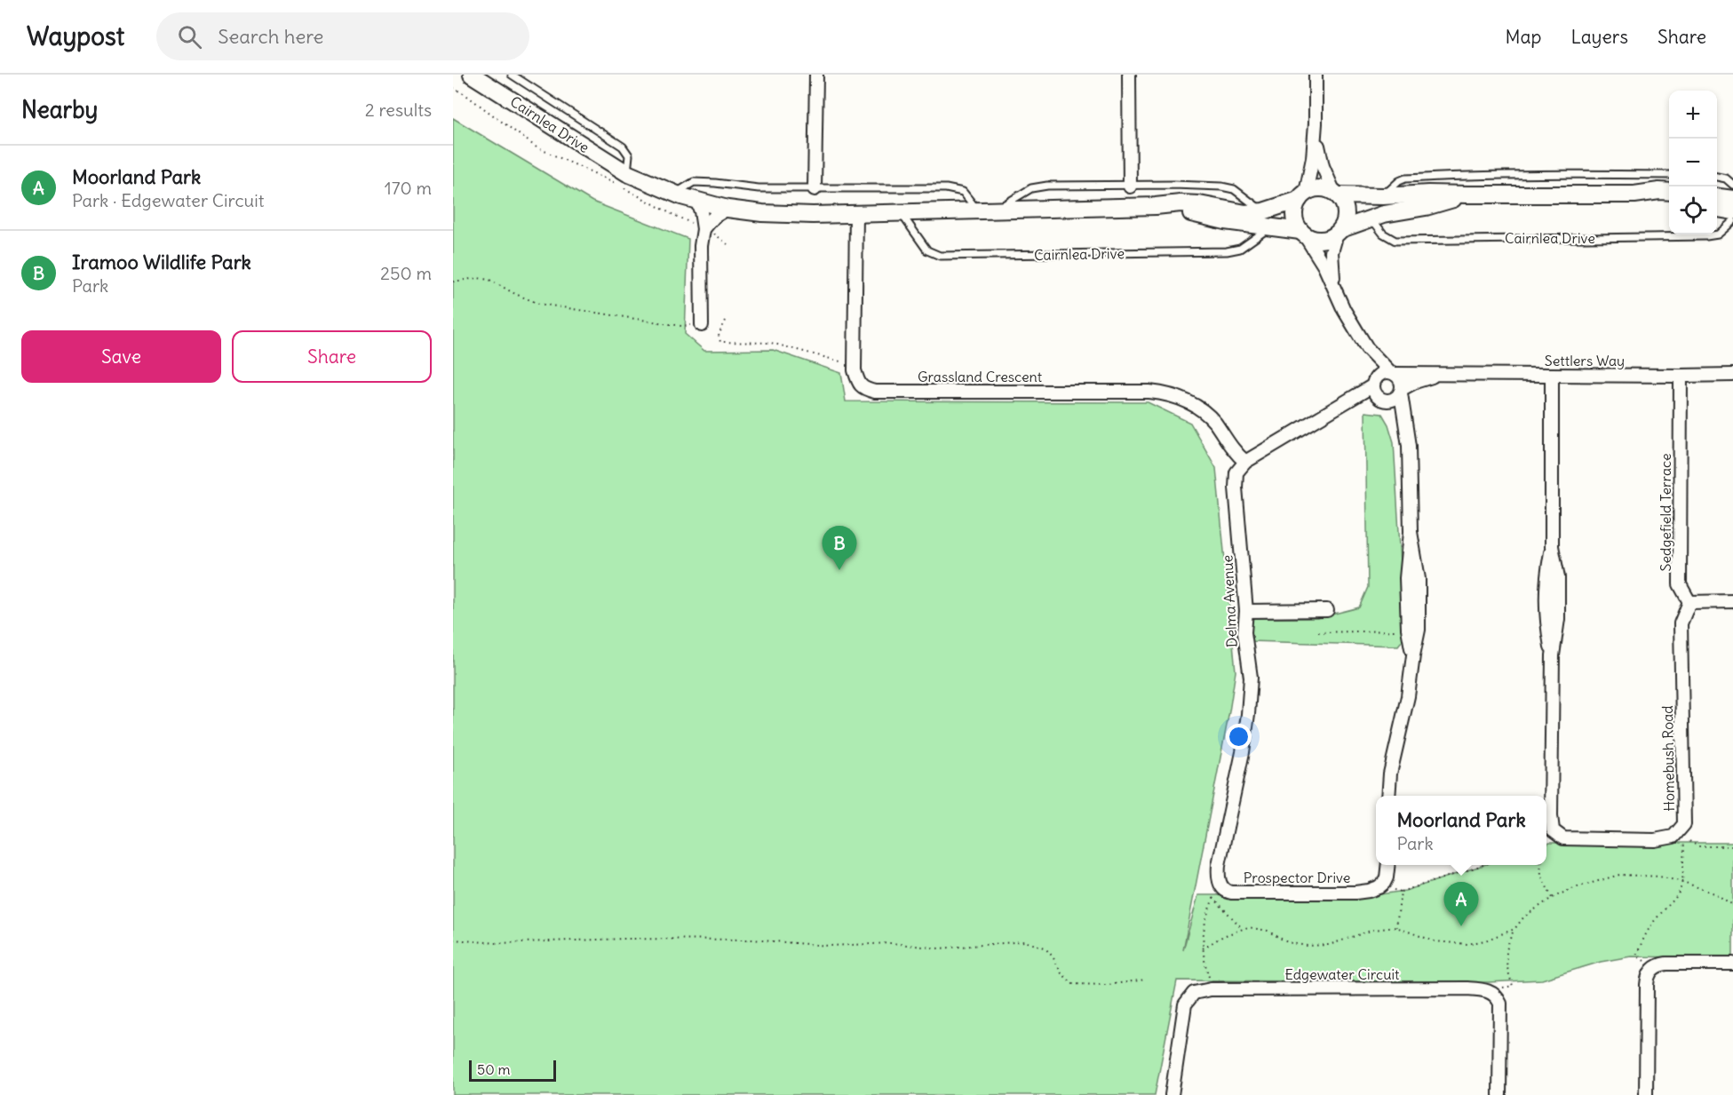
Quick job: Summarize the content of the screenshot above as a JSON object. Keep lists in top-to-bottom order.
{
  "streets": {
    "street": [
      "Cairnlea Drive",
      "Settlers Way",
      "Grassland Crescent",
      "Sedgefield Terrace",
      "Delma Avenue",
      "Homebush Road",
      "Prospector Drive",
      "Edgewater Circuit"
    ]
  },
  "crossings": [
    ["Cairnlea Drive", "Grassland Crescent"],
    ["Settlers Way", "Sedgefield Terrace"],
    ["Settlers Way", "Homebush Road"],
    ["Grassland Crescent", "Delma Avenue"],
    ["Sedgefield Terrace", "Homebush Road"],
    ["Delma Avenue", "Prospector Drive"]
  ],
  "scale_bar": "50 m",
  "page": {
    "header": "Waypost",
    "search": "Search here",
    "nav": ["Map", "Layers", "Share"],
    "heading": ["Nearby", "2 results"],
    "map_buttons": ["+", "−"],
    "list": [
      {
        "mark": "A",
        "name": "Moorland Park",
        "note": "Park · Edgewater Circuit",
        "value": "170 m"
      },
      {
        "mark": "B",
        "name": "Iramoo Wildlife Park",
        "note": "Park",
        "value": "250 m"
      }
    ],
    "buttons": ["Save", "Share"],
    "pins": ["B", "A"],
    "popup": ["Moorland Park", "Park"],
    "scale": "50 m"
  }
}
